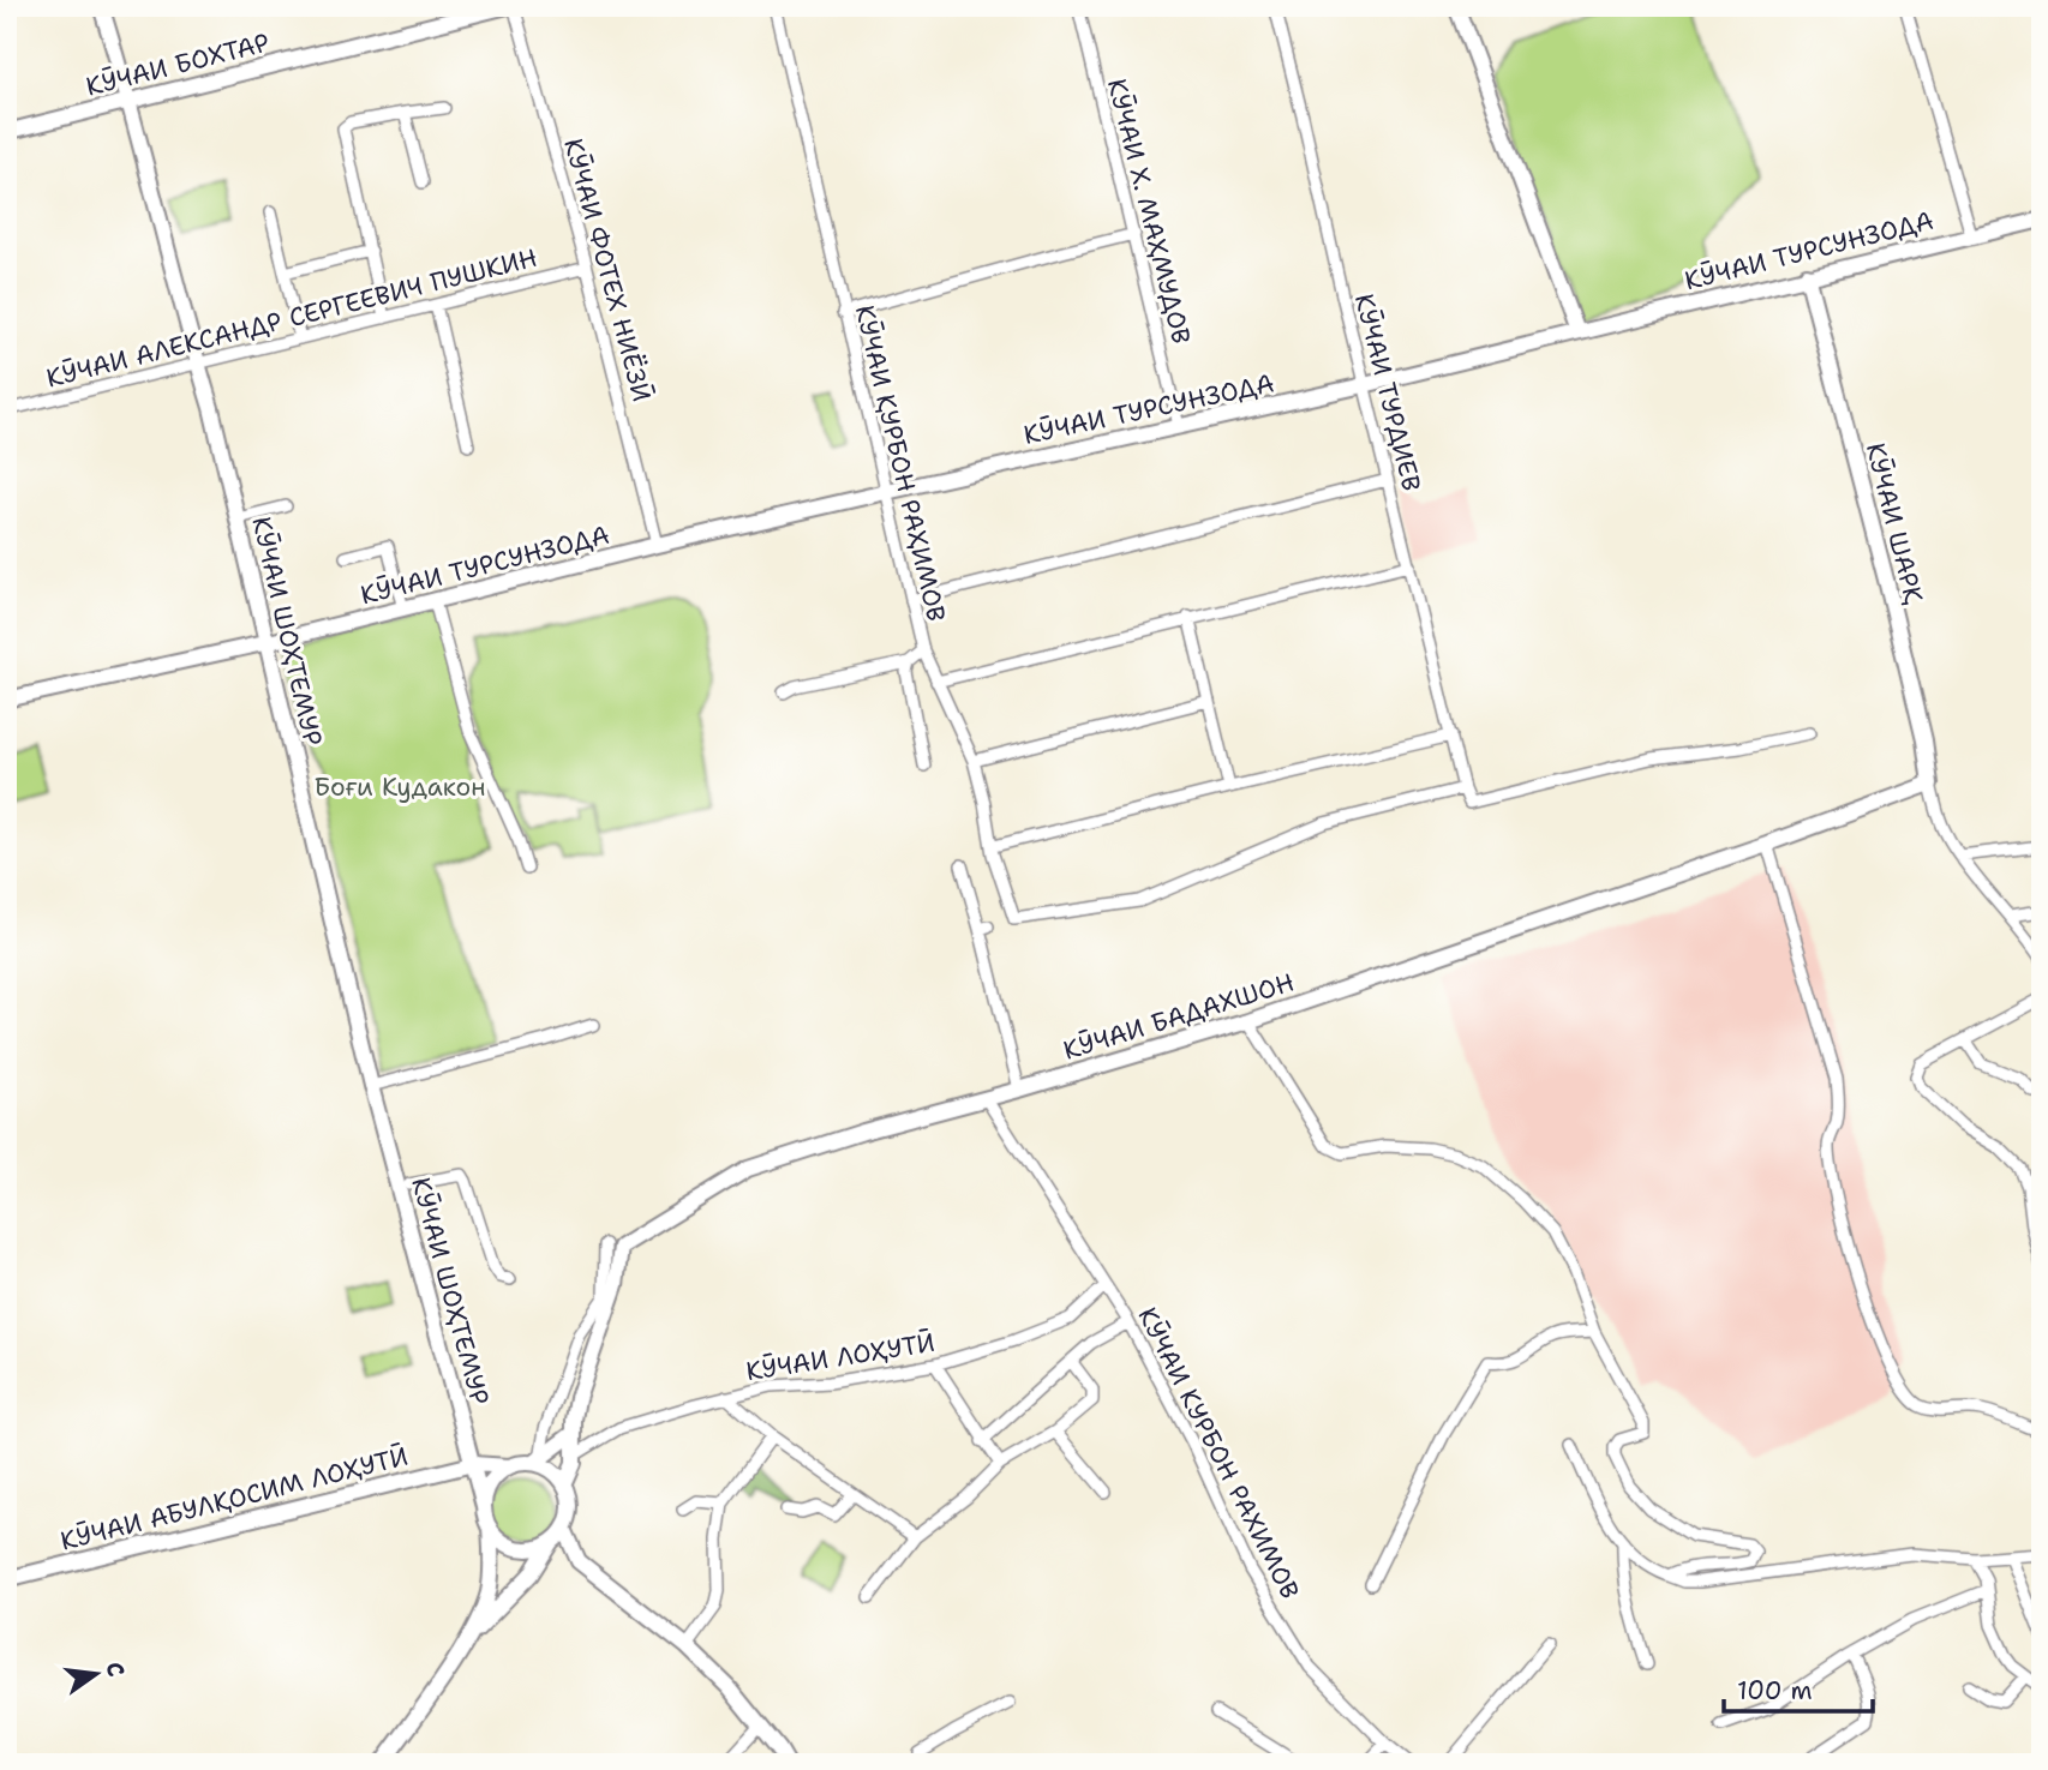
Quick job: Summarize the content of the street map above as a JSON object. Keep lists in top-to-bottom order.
{
  "streets": {
    "main road": [
      "КӮЧАИ БОХТАР",
      "КӮЧАИ ТУРСУНЗОДА",
      "КӮЧАИ ШАРҚ",
      "КӮЧАИ ШОҲТЕМУР",
      "КӮЧАИ БАДАХШОН",
      "КӮЧАИ АБУЛҚОСИМ ЛОҲУТӢ"
    ],
    "street": [
      "КӮЧАИ Х. МАҲМУДОВ",
      "КӮЧАИ ФОТЕХ НИЁЗӢ",
      "КӮЧАИ АЛЕКСАНДР СЕРГЕЕВИЧ ПУШКИН",
      "КӮЧАИ ТУРДИЕВ",
      "КӮЧАИ ҚУРБОН РАҲИМОВ",
      "КӮЧАИ ЛОҲУТӢ",
      "КӮЧАИ КУРБОН РАХИМОВ"
    ]
  },
  "crossings": [
    ["КӮЧАИ БОХТАР", "КӮЧАИ ФОТЕХ НИЁЗӢ"],
    ["КӮЧАИ БОХТАР", "КӮЧАИ ШОҲТЕМУР"],
    ["КӮЧАИ Х. МАҲМУДОВ", "КӮЧАИ ТУРСУНЗОДА"],
    ["КӮЧАИ ТУРСУНЗОДА", "КӮЧАИ ФОТЕХ НИЁЗӢ"],
    ["КӮЧАИ ТУРСУНЗОДА", "КӮЧАИ ТУРДИЕВ"],
    ["КӮЧАИ ТУРСУНЗОДА", "КӮЧАИ ҚУРБОН РАҲИМОВ"],
    ["КӮЧАИ ТУРСУНЗОДА", "КӮЧАИ ШАРҚ"],
    ["КӮЧАИ ТУРСУНЗОДА", "КӮЧАИ ШОҲТЕМУР"],
    ["КӮЧАИ ФОТЕХ НИЁЗӢ", "КӮЧАИ АЛЕКСАНДР СЕРГЕЕВИЧ ПУШКИН"],
    ["КӮЧАИ АЛЕКСАНДР СЕРГЕЕВИЧ ПУШКИН", "КӮЧАИ ШОҲТЕМУР"],
    ["КӮЧАИ ТУРДИЕВ", "КӮЧАИ ҚУРБОН РАҲИМОВ"],
    ["КӮЧАИ ШАРҚ", "КӮЧАИ БАДАХШОН"],
    ["КӮЧАИ ШОҲТЕМУР", "КӮЧАИ БАДАХШОН"],
    ["КӮЧАИ ШОҲТЕМУР", "КӮЧАИ АБУЛҚОСИМ ЛОҲУТӢ"],
    ["КӮЧАИ БАДАХШОН", "КӮЧАИ ЛОҲУТӢ"],
    ["КӮЧАИ БАДАХШОН", "КӮЧАИ КУРБОН РАХИМОВ"],
    ["КӮЧАИ БАДАХШОН", "КӮЧАИ АБУЛҚОСИМ ЛОҲУТӢ"],
    ["КӮЧАИ ЛОҲУТӢ", "КӮЧАИ КУРБОН РАХИМОВ"]
  ],
  "parks": ["Боғи Кудакон"],
  "scale_bar": "100 m",
  "north": "right"
}
